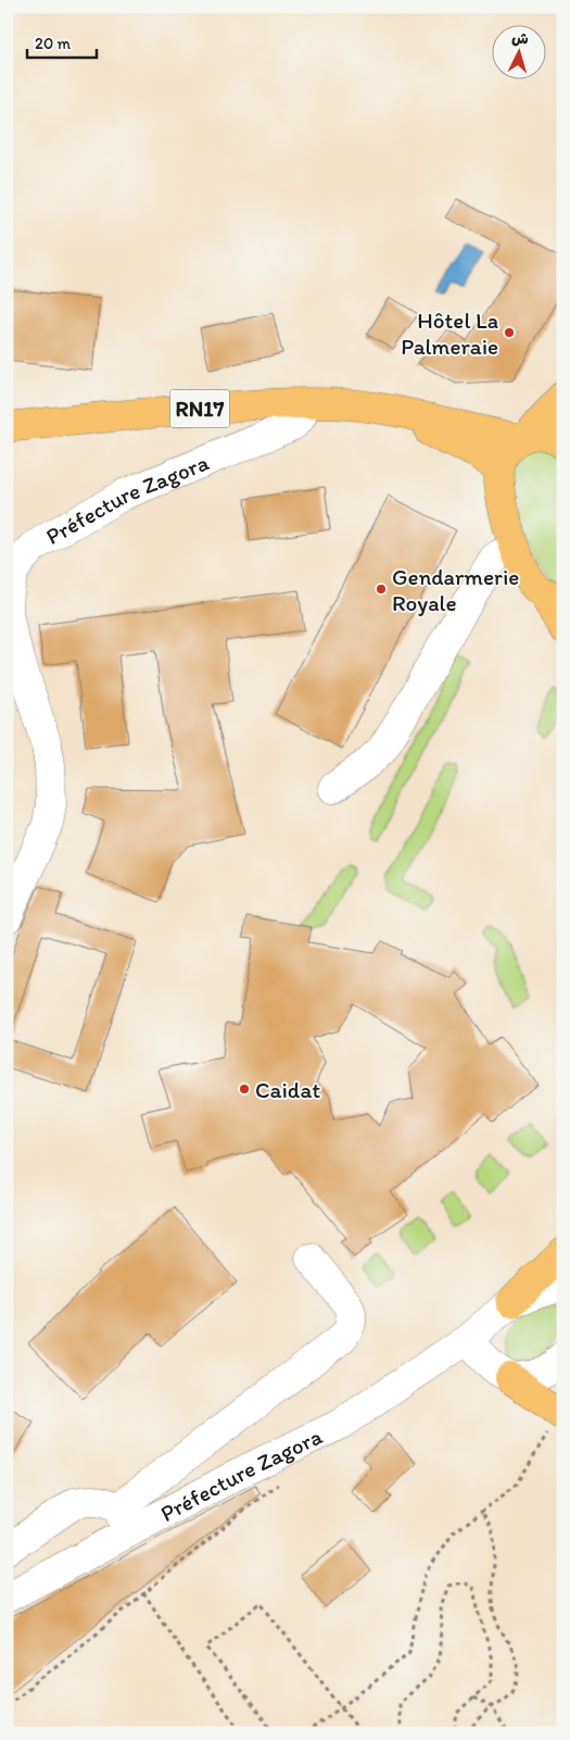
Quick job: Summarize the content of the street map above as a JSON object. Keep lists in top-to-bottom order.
{
  "streets": {
    "main road": ["RN17"],
    "street": ["Préfecture Zagora"]
  },
  "crossings": [
    ["RN17", "Préfecture Zagora"]
  ],
  "places": ["Hôtel La Palmeraie", "Gendarmerie Royale", "Caidat"],
  "scale_bar": "20 m",
  "north": "top"
}
